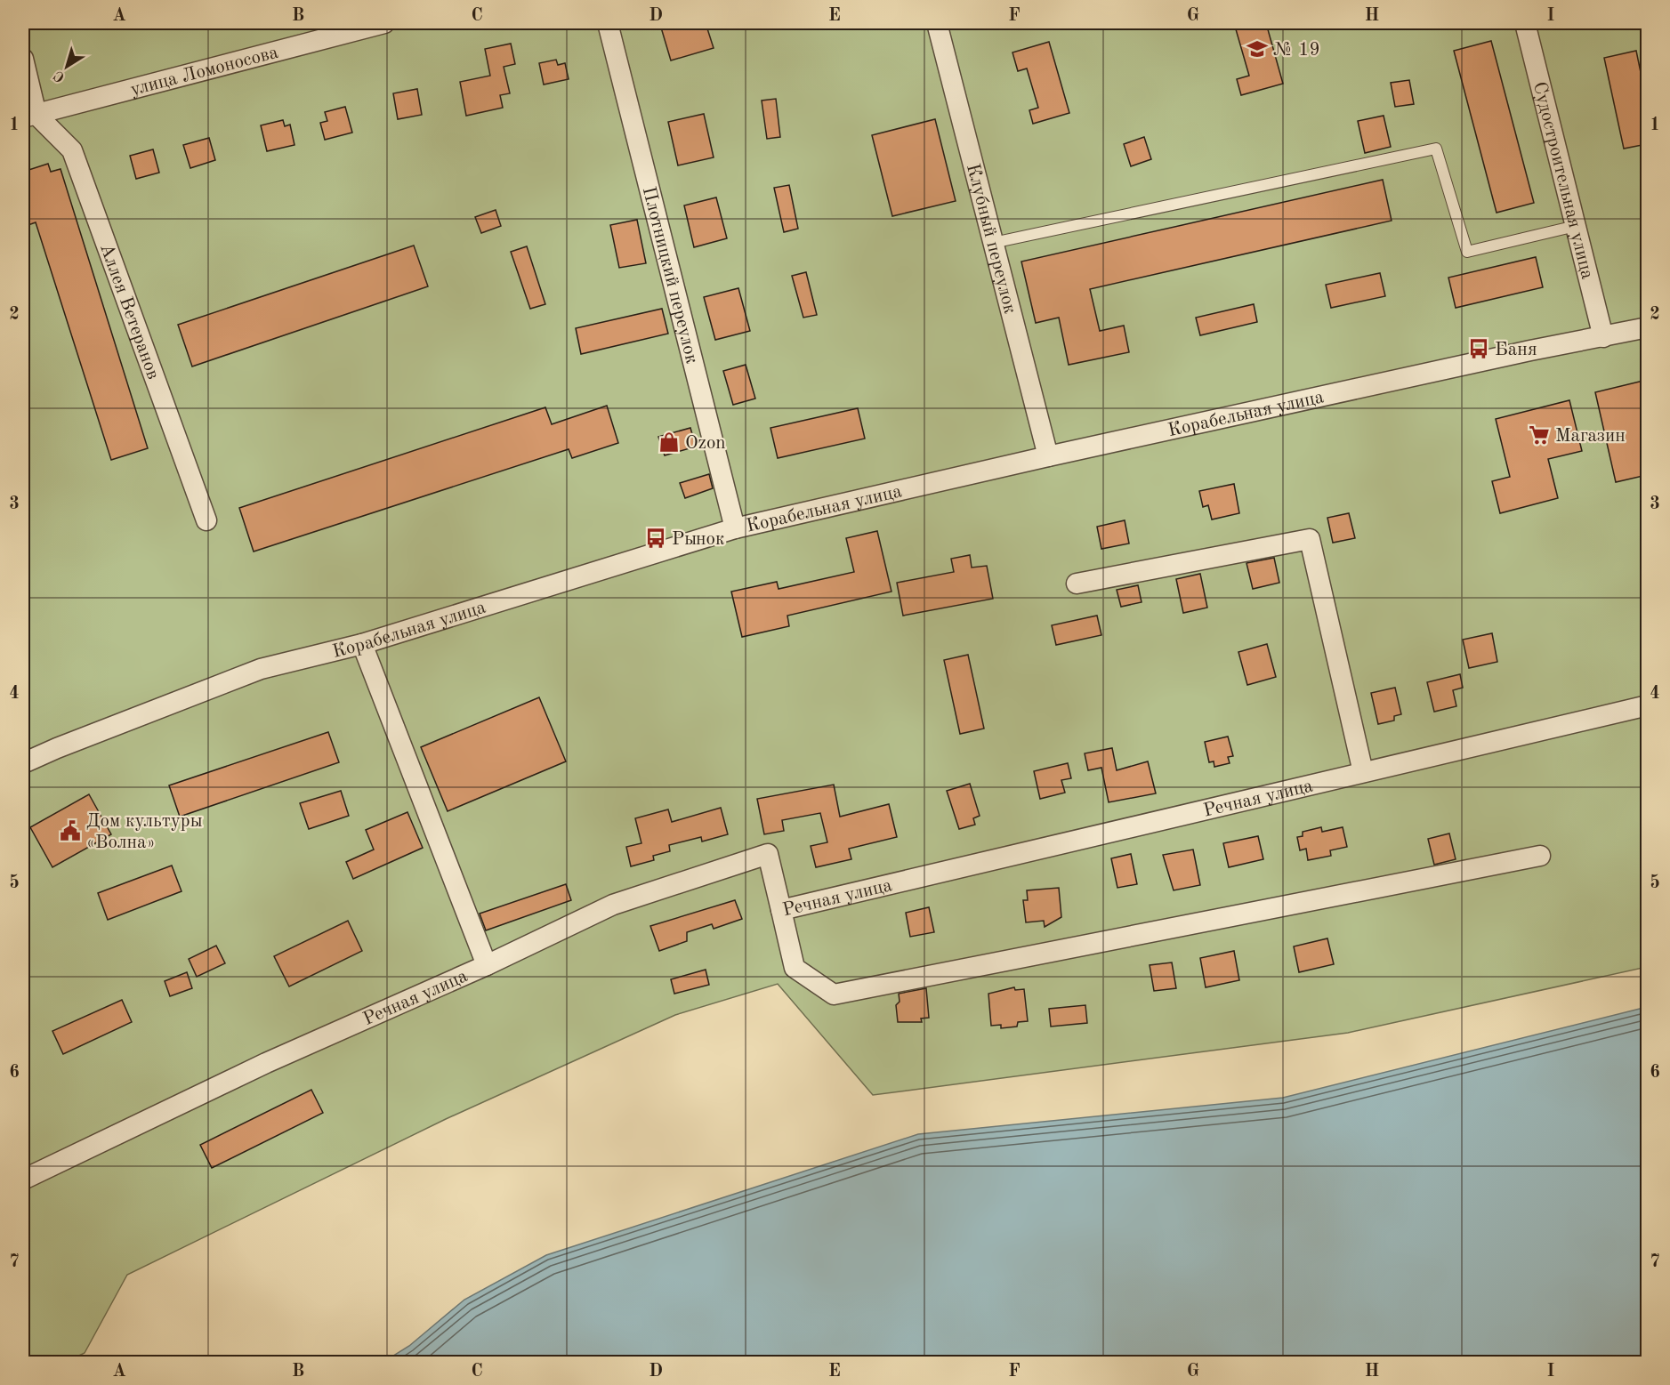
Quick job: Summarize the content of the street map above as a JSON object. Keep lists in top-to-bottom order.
{
  "streets": {
    "street": [
      "улица Ломоносова",
      "Судостроительная улица",
      "Клубный переулок",
      "Плотницкий переулок",
      "Аллея Ветеранов",
      "Корабельная улица",
      "Речная улица"
    ]
  },
  "crossings": [
    ["улица Ломоносова", "Аллея Ветеранов"],
    ["Судостроительная улица", "Корабельная улица"],
    ["Клубный переулок", "Корабельная улица"],
    ["Плотницкий переулок", "Корабельная улица"]
  ],
  "places": {
    "school or university": ["№ 19"],
    "bus stop": ["Баня", "Рынок"],
    "supermarket": ["Магазин"],
    "shop": ["Ozon"],
    "public building": ["Дом культуры «Волна»"]
  },
  "north": "bottom left",
  "grid": {
    "columns": [
      "A",
      "B",
      "C",
      "D",
      "E",
      "F",
      "G",
      "H",
      "I"
    ],
    "rows": [
      "1",
      "2",
      "3",
      "4",
      "5",
      "6",
      "7"
    ]
  }
}
